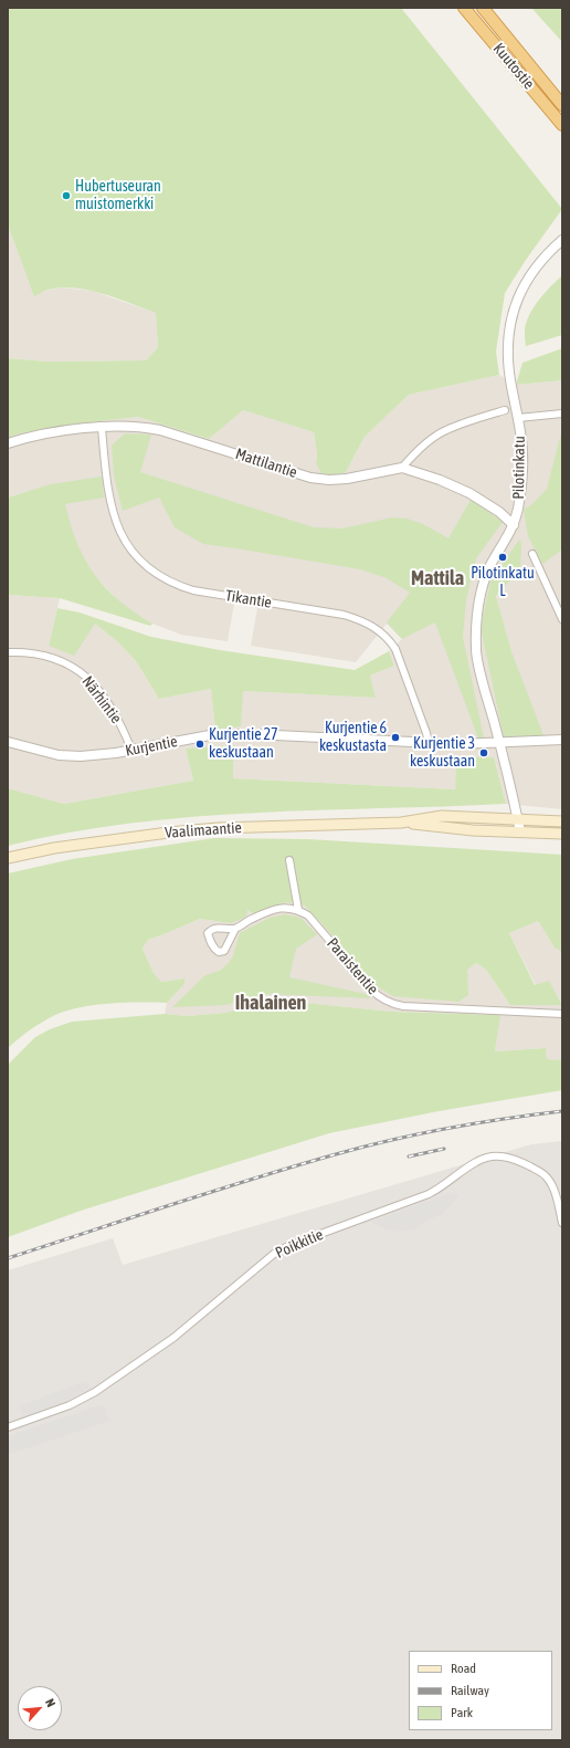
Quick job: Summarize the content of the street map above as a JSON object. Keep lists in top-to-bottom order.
{
  "streets": {
    "highway": ["Kuutostie"],
    "main road": ["Vaalimaantie"],
    "street": [
      "Mattilantie",
      "Pilotinkatu",
      "Tikantie",
      "Närhintie",
      "Kurjentie",
      "Paraistentie",
      "Poikkitie"
    ]
  },
  "crossings": [
    ["Mattilantie", "Pilotinkatu"],
    ["Mattilantie", "Tikantie"],
    ["Pilotinkatu", "Kurjentie"],
    ["Pilotinkatu", "Vaalimaantie"],
    ["Tikantie", "Kurjentie"],
    ["Närhintie", "Kurjentie"]
  ],
  "districts": ["Mattila", "Ihalainen"],
  "places": [
    "Hubertuseuran muistomerkki",
    "Pilotinkatu L",
    "Kurjentie 6 keskustasta",
    "Kurjentie 27 keskustaan",
    "Kurjentie 3 keskustaan"
  ],
  "legend": ["Road", "Railway", "Park"],
  "north": "top right"
}
